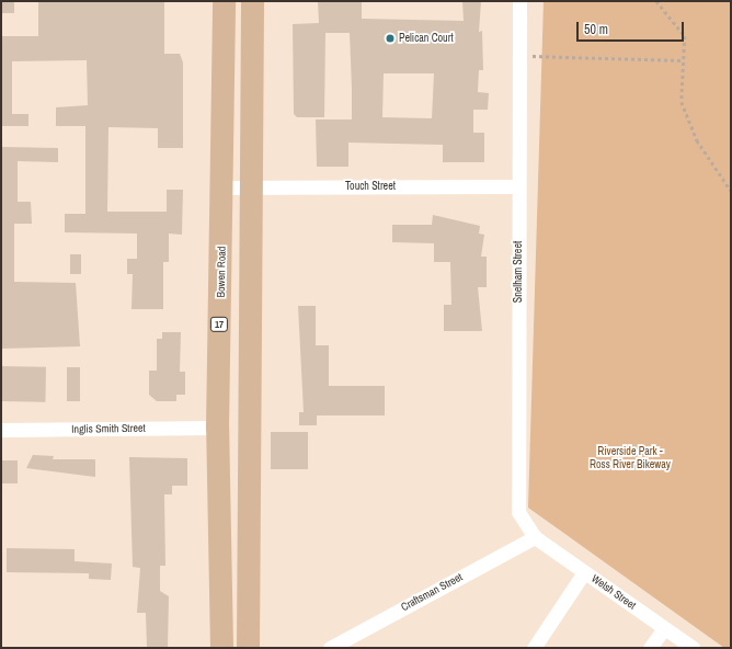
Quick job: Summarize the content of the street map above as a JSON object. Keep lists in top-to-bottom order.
{
  "streets": {
    "main road": ["Bowen Road", "17"],
    "street": [
      "Touch Street",
      "Snelham Street",
      "Inglis Smith Street",
      "Craftsman Street",
      "Welsh Street"
    ]
  },
  "crossings": [
    ["Touch Street", "Bowen Road"],
    ["Touch Street", "Snelham Street"],
    ["Bowen Road", "Inglis Smith Street"],
    ["Snelham Street", "Craftsman Street"],
    ["Snelham Street", "Welsh Street"],
    ["Craftsman Street", "Welsh Street"]
  ],
  "parks": ["Riverside Park - Ross River Bikeway"],
  "places": ["Pelican Court"],
  "scale_bar": "50 m"
}
